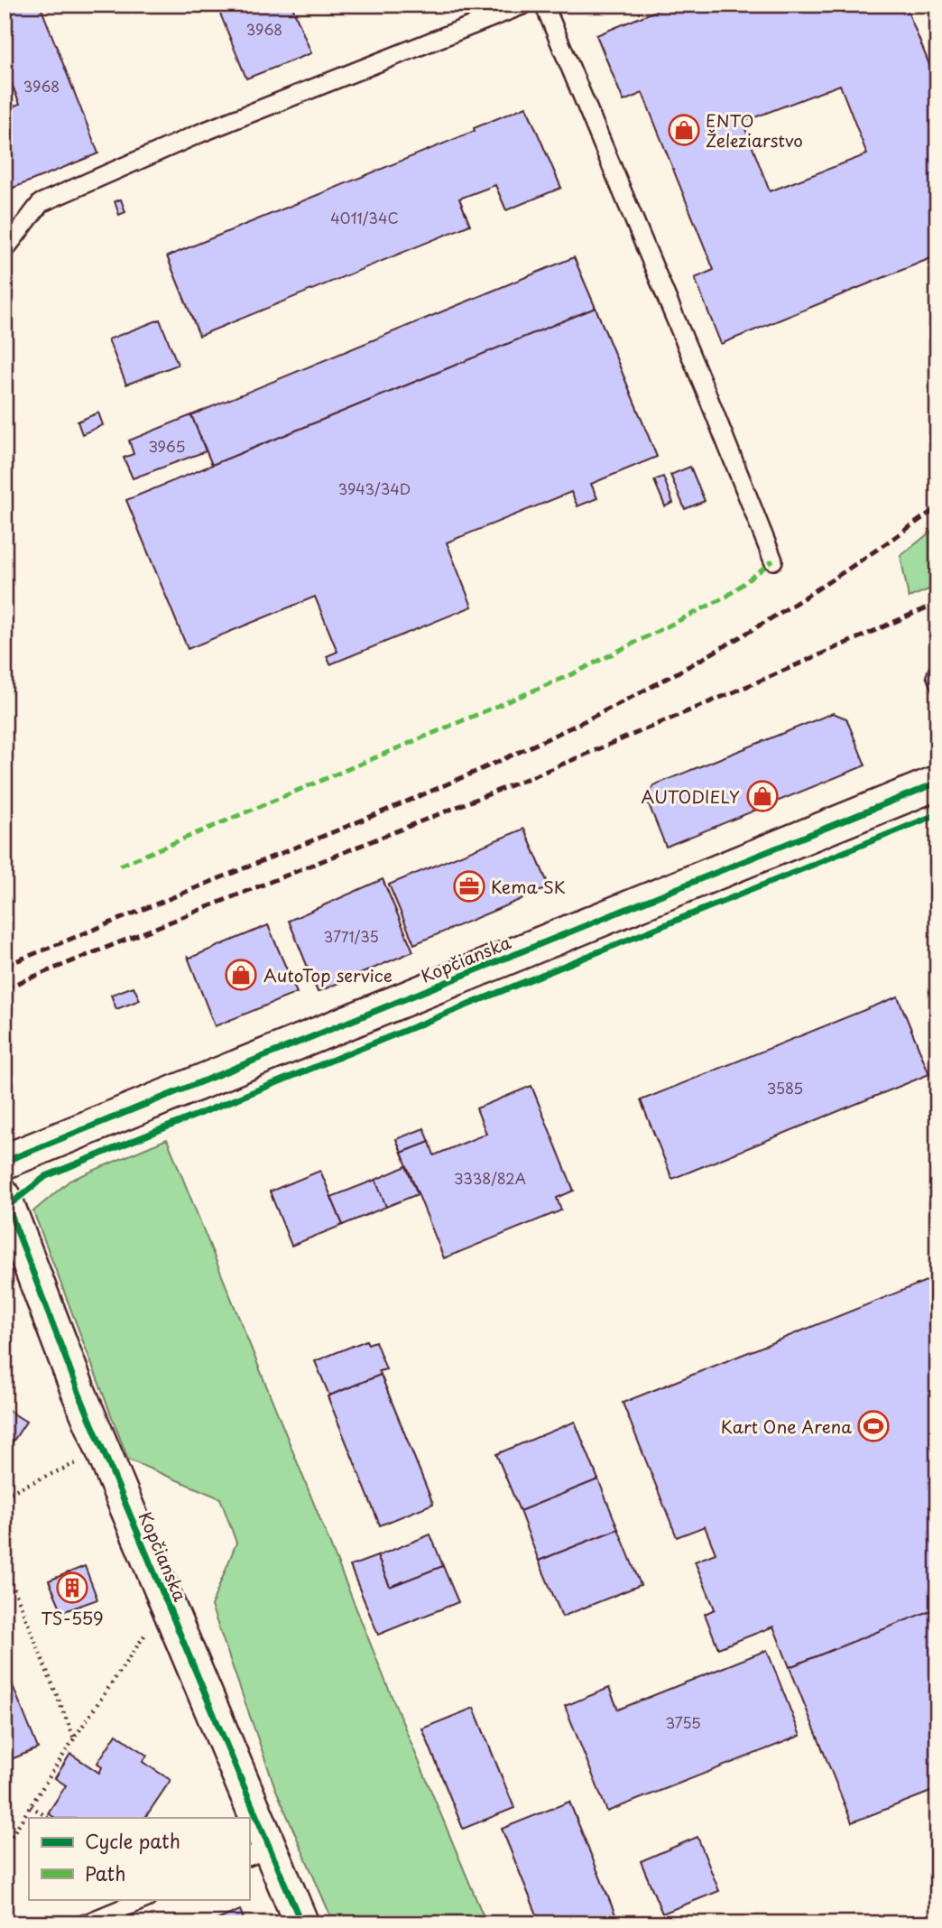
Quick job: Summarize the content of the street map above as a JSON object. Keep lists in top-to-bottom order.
{
  "streets": {
    "street": ["Kopčianska"]
  },
  "places": {
    "shop": ["ENTO Železiarstvo", "AUTODIELY", "AutoTop service"],
    "office": ["Kema SK"],
    "sports": ["Kart One Arena"],
    "building": ["TS-559"]
  },
  "house_numbers": [
    "3968",
    "3968",
    "4011/34C",
    "3965",
    "3943/34D",
    "3771/35",
    "3585",
    "3338/82A",
    "3755"
  ],
  "legend": ["Cycle path", "Path"]
}
